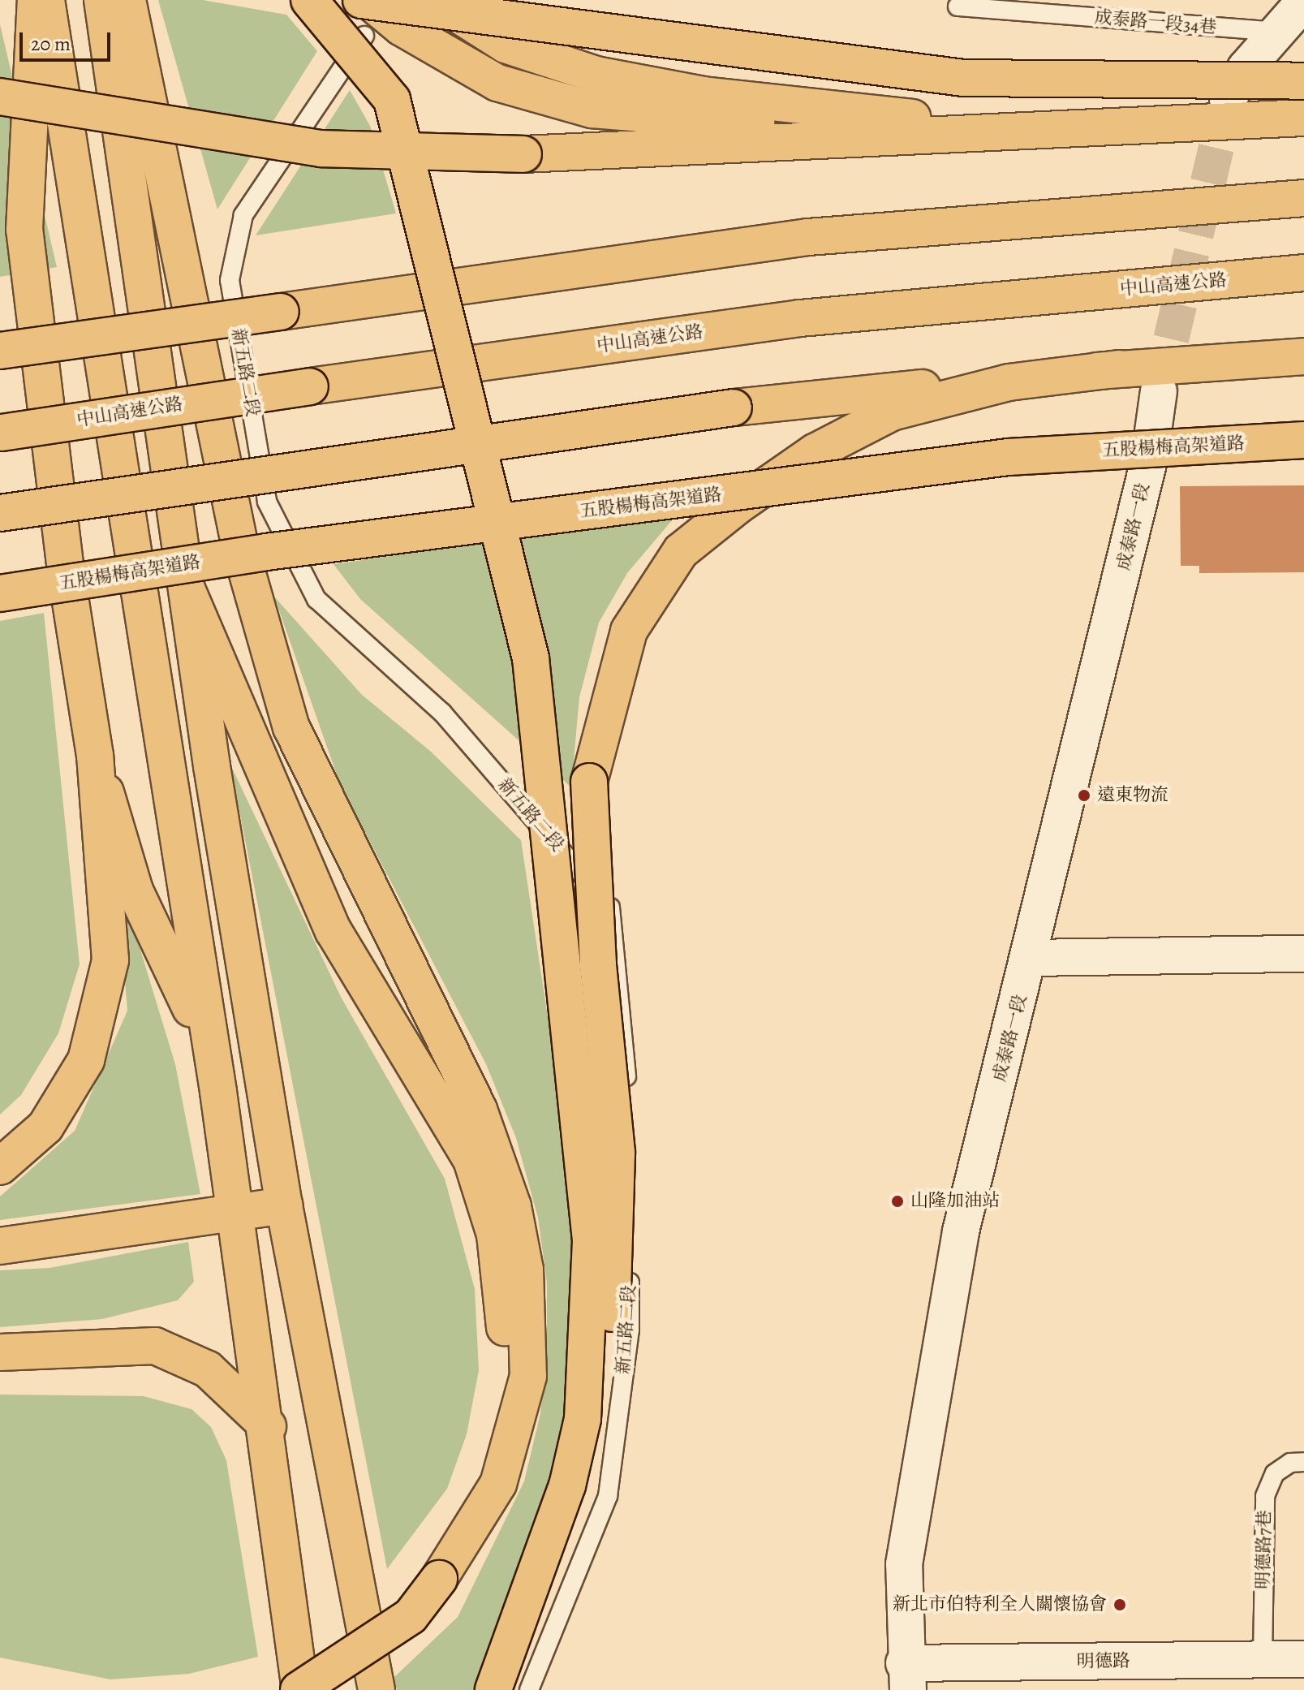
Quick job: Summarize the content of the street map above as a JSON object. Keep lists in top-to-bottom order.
{
  "streets": {
    "main road": [
      "中山高速公路",
      "五股楊梅高架道路",
      "成泰路一段",
      "明德路"
    ],
    "lane": ["成泰路一段34巷", "新五路二段", "明德路7巷"]
  },
  "crossings": [
    ["成泰路一段", "明德路"],
    ["明德路7巷", "明德路"]
  ],
  "places": ["遠東物流", "山隆加油站", "新北市伯特利全人關懷協會"],
  "scale_bar": "20 m"
}
